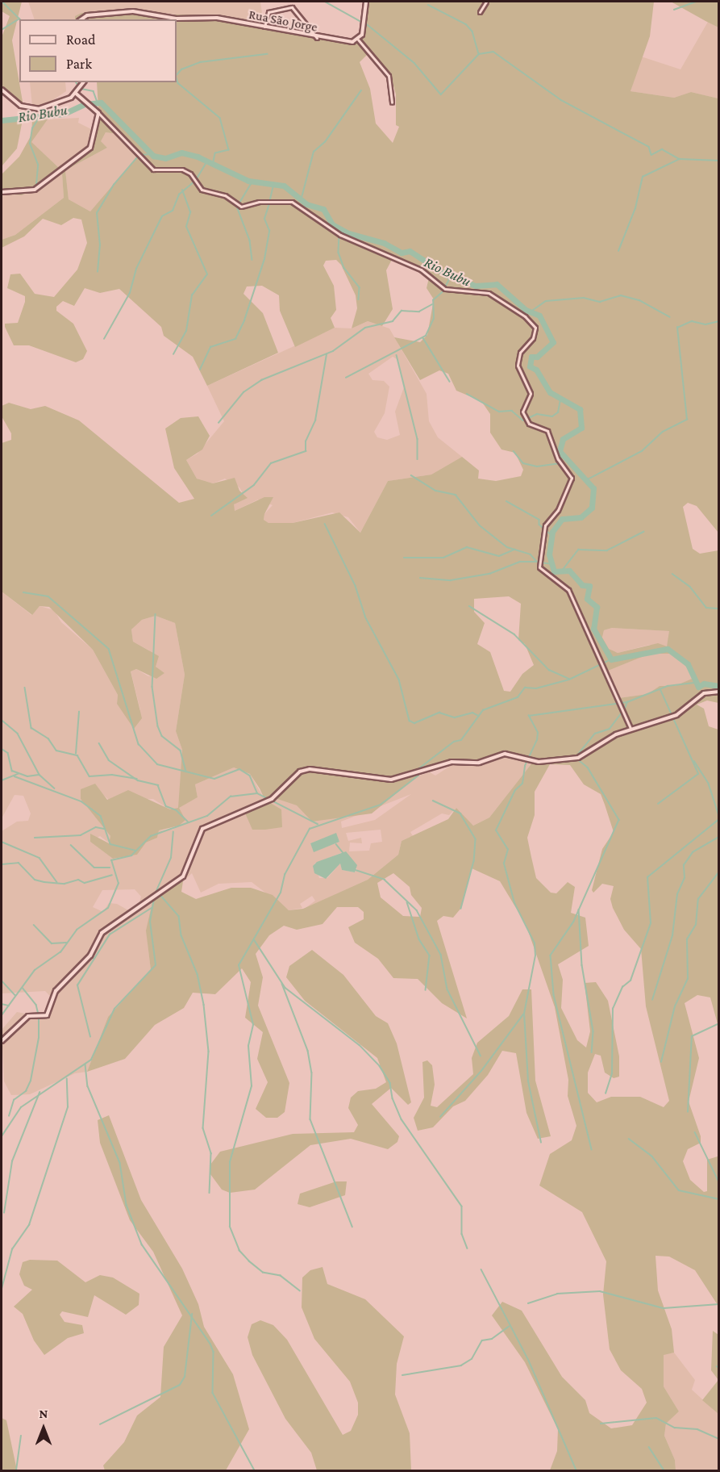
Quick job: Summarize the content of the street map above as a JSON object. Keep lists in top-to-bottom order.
{
  "streets": {
    "street": ["Rua São Jorge"]
  },
  "water": ["Rio Bubu"],
  "legend": ["Road", "Park"],
  "north": "top"
}
